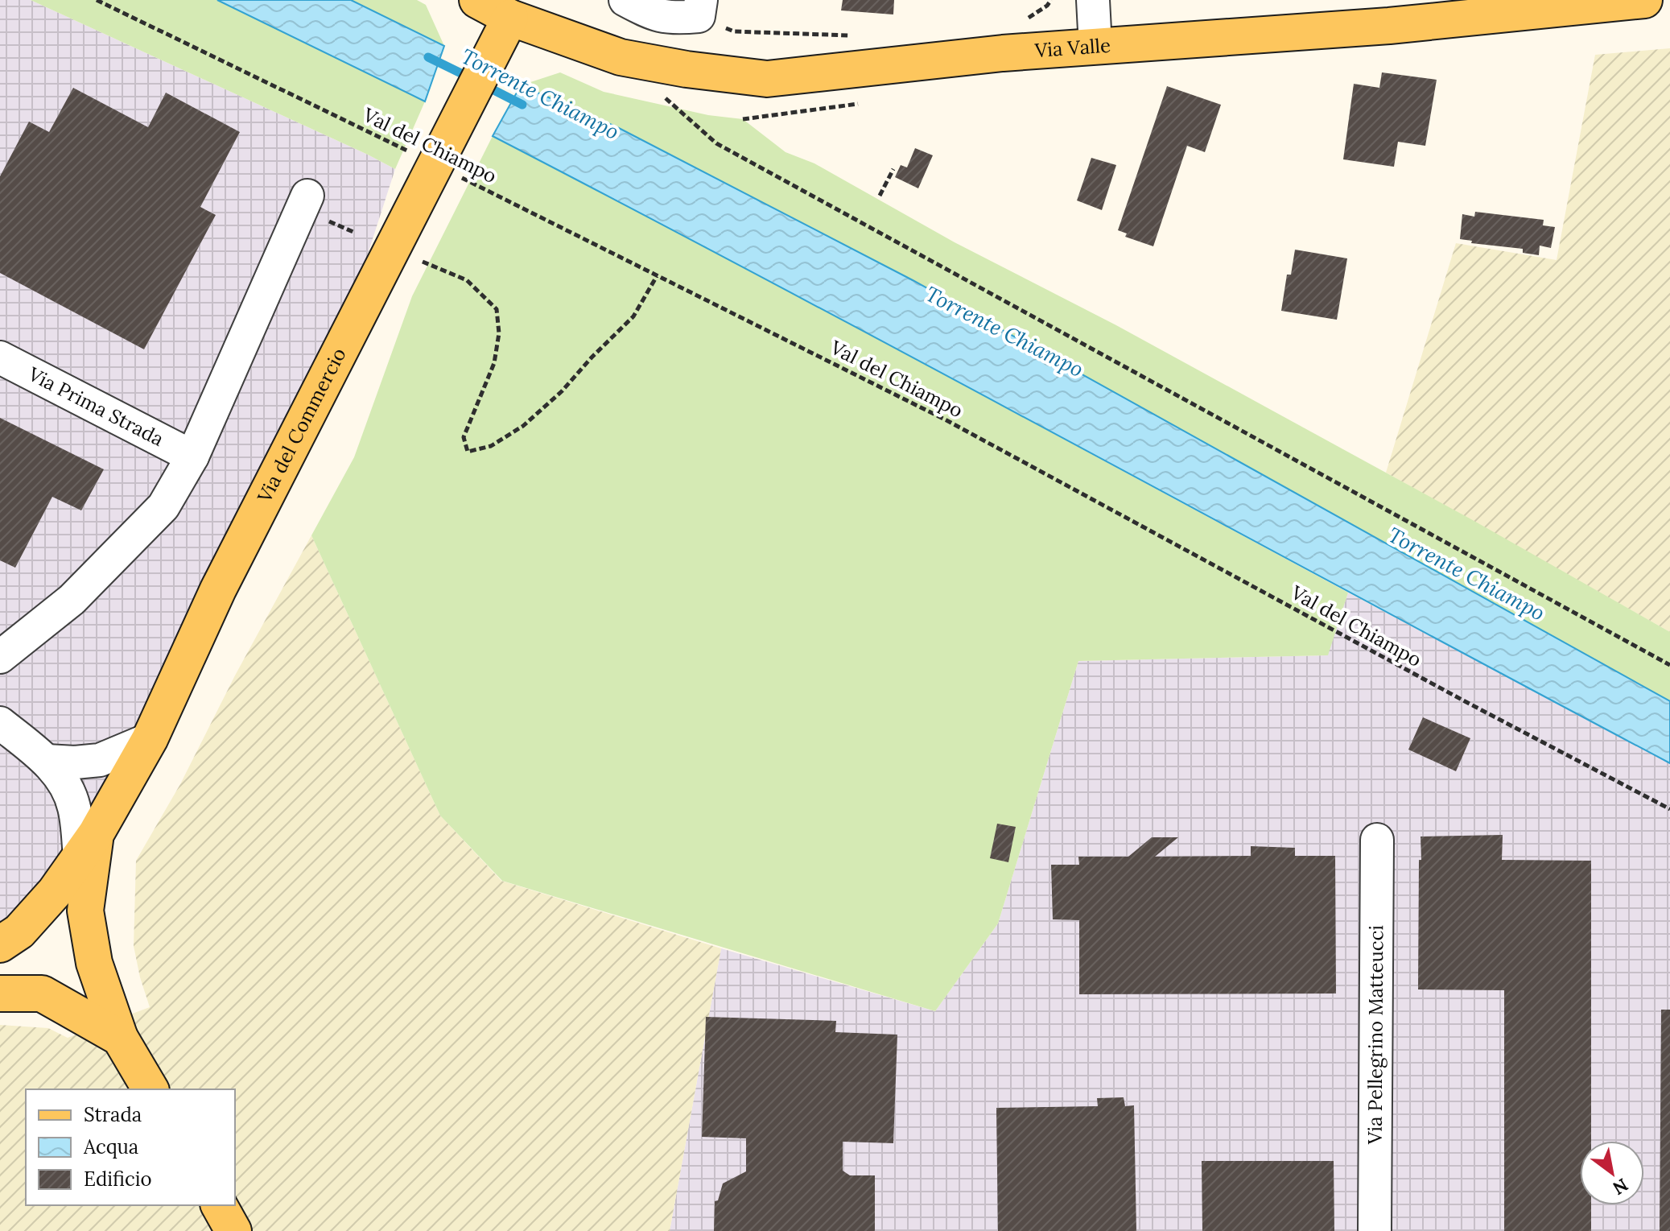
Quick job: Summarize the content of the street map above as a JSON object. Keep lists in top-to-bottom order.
{
  "streets": {
    "main road": ["Via Valle", "Via del Commercio"],
    "street": ["Via Prima Strada", "Via Pellegrino Matteucci"],
    "path": ["Val del Chiampo"]
  },
  "crossings": [
    ["Via Valle", "Via del Commercio"],
    ["Val del Chiampo", "Via del Commercio"]
  ],
  "water": ["Torrente Chiampo"],
  "legend": ["Strada", "Acqua", "Edificio"],
  "north": "bottom right"
}
